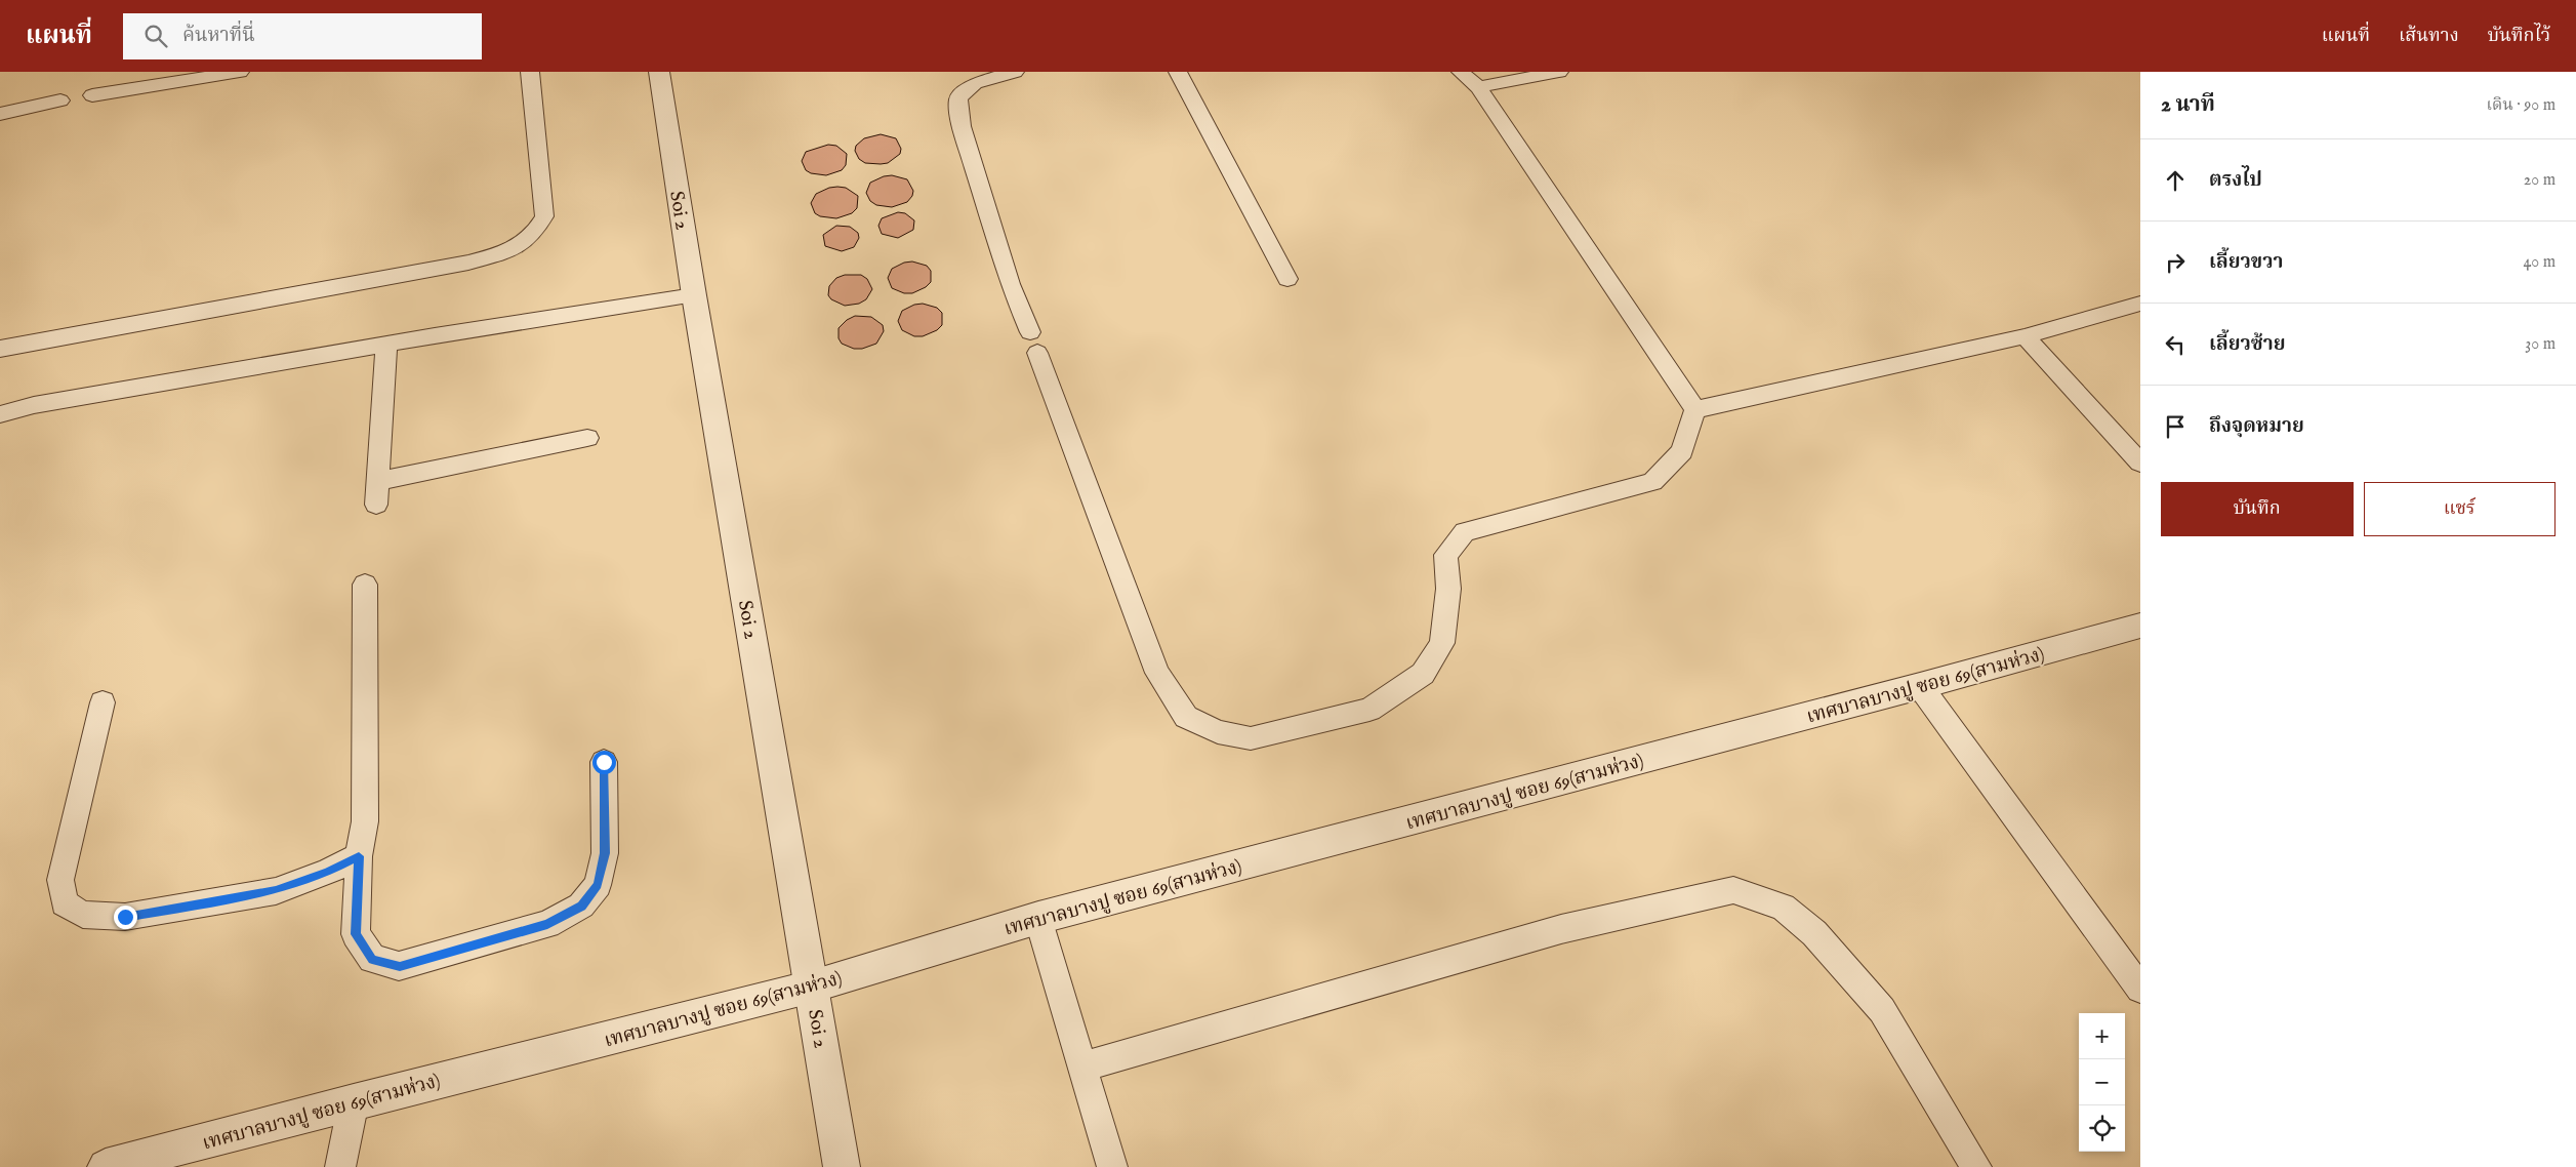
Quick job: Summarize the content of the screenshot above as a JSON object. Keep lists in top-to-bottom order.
{
  "streets": {
    "street": ["Soi 2", "เทศบาลบางปู ซอย 69(สามห่วง)"]
  },
  "crossings": [
    ["Soi 2", "เทศบาลบางปู ซอย 69(สามห่วง)"]
  ],
  "page": {
    "header": "แผนที่",
    "search": "ค้นหาที่นี่",
    "nav": ["แผนที่", "เส้นทาง", "บันทึกไว้"],
    "heading": ["2 นาที", "เดิน · 90 m"],
    "list": [
      ["ตรงไป", "20 m"],
      ["เลี้ยวขวา", "40 m"],
      ["เลี้ยวซ้าย", "30 m"],
      "ถึงจุดหมาย"
    ],
    "buttons": ["บันทึก", "แชร์"],
    "map_buttons": ["+", "−"]
  }
}
